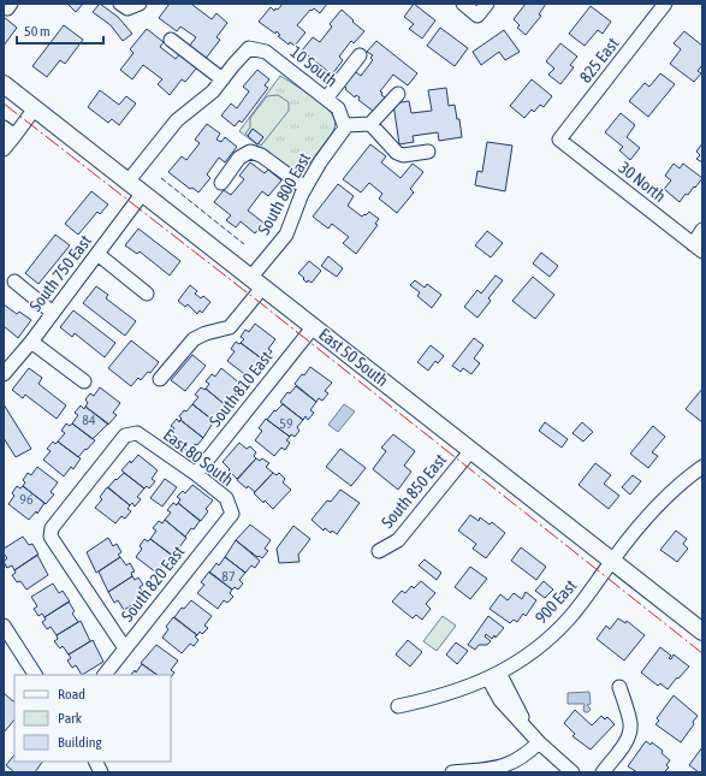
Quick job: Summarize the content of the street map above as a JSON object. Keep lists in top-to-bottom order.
{
  "streets": {
    "main road": ["East 50 South"],
    "street": [
      "825 East",
      "10 South",
      "30 North",
      "South 800 East",
      "South 750 East",
      "South 810 East",
      "East 80 South",
      "South 850 East",
      "South 820 East",
      "900 East"
    ]
  },
  "crossings": [
    ["825 East", "30 North"],
    ["10 South", "South 800 East"],
    ["South 800 East", "East 50 South"],
    ["South 750 East", "East 50 South"],
    ["East 50 South", "South 810 East"],
    ["East 50 South", "South 850 East"],
    ["East 50 South", "900 East"],
    ["South 810 East", "East 80 South"],
    ["East 80 South", "South 820 East"]
  ],
  "house_numbers": [
    "84",
    "59",
    "96",
    "87"
  ],
  "legend": ["Road", "Park", "Building"],
  "scale_bar": "50 m"
}
